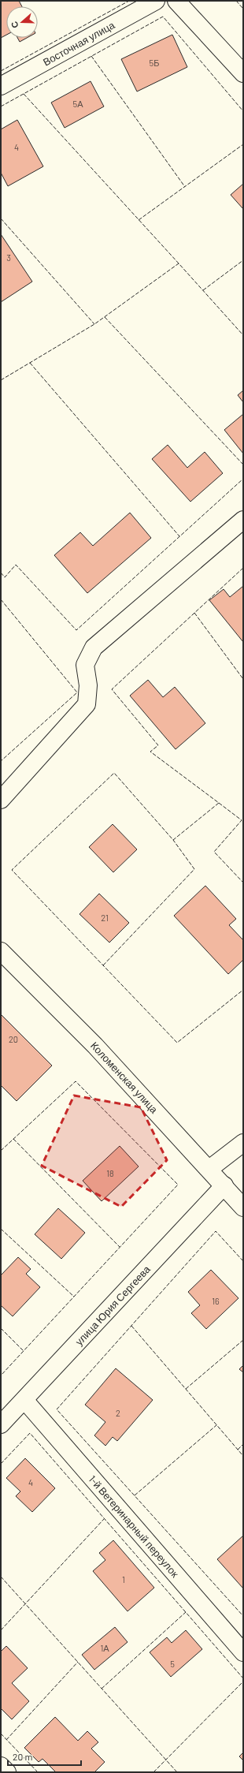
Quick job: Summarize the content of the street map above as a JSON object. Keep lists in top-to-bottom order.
{
  "streets": {
    "street": [
      "Восточная улица",
      "Коломенская улица",
      "улица Юрия Сергеева",
      "1-й Ветеринарный переулок"
    ]
  },
  "crossings": [
    ["Коломенская улица", "улица Юрия Сергеева"],
    ["улица Юрия Сергеева", "1-й Ветеринарный переулок"]
  ],
  "house_numbers": [
    "5Б",
    "5А",
    "4",
    "3",
    "21",
    "20",
    "18",
    "16",
    "2",
    "4",
    "1",
    "1А",
    "5"
  ],
  "scale_bar": "20 m",
  "north": "left"
}
